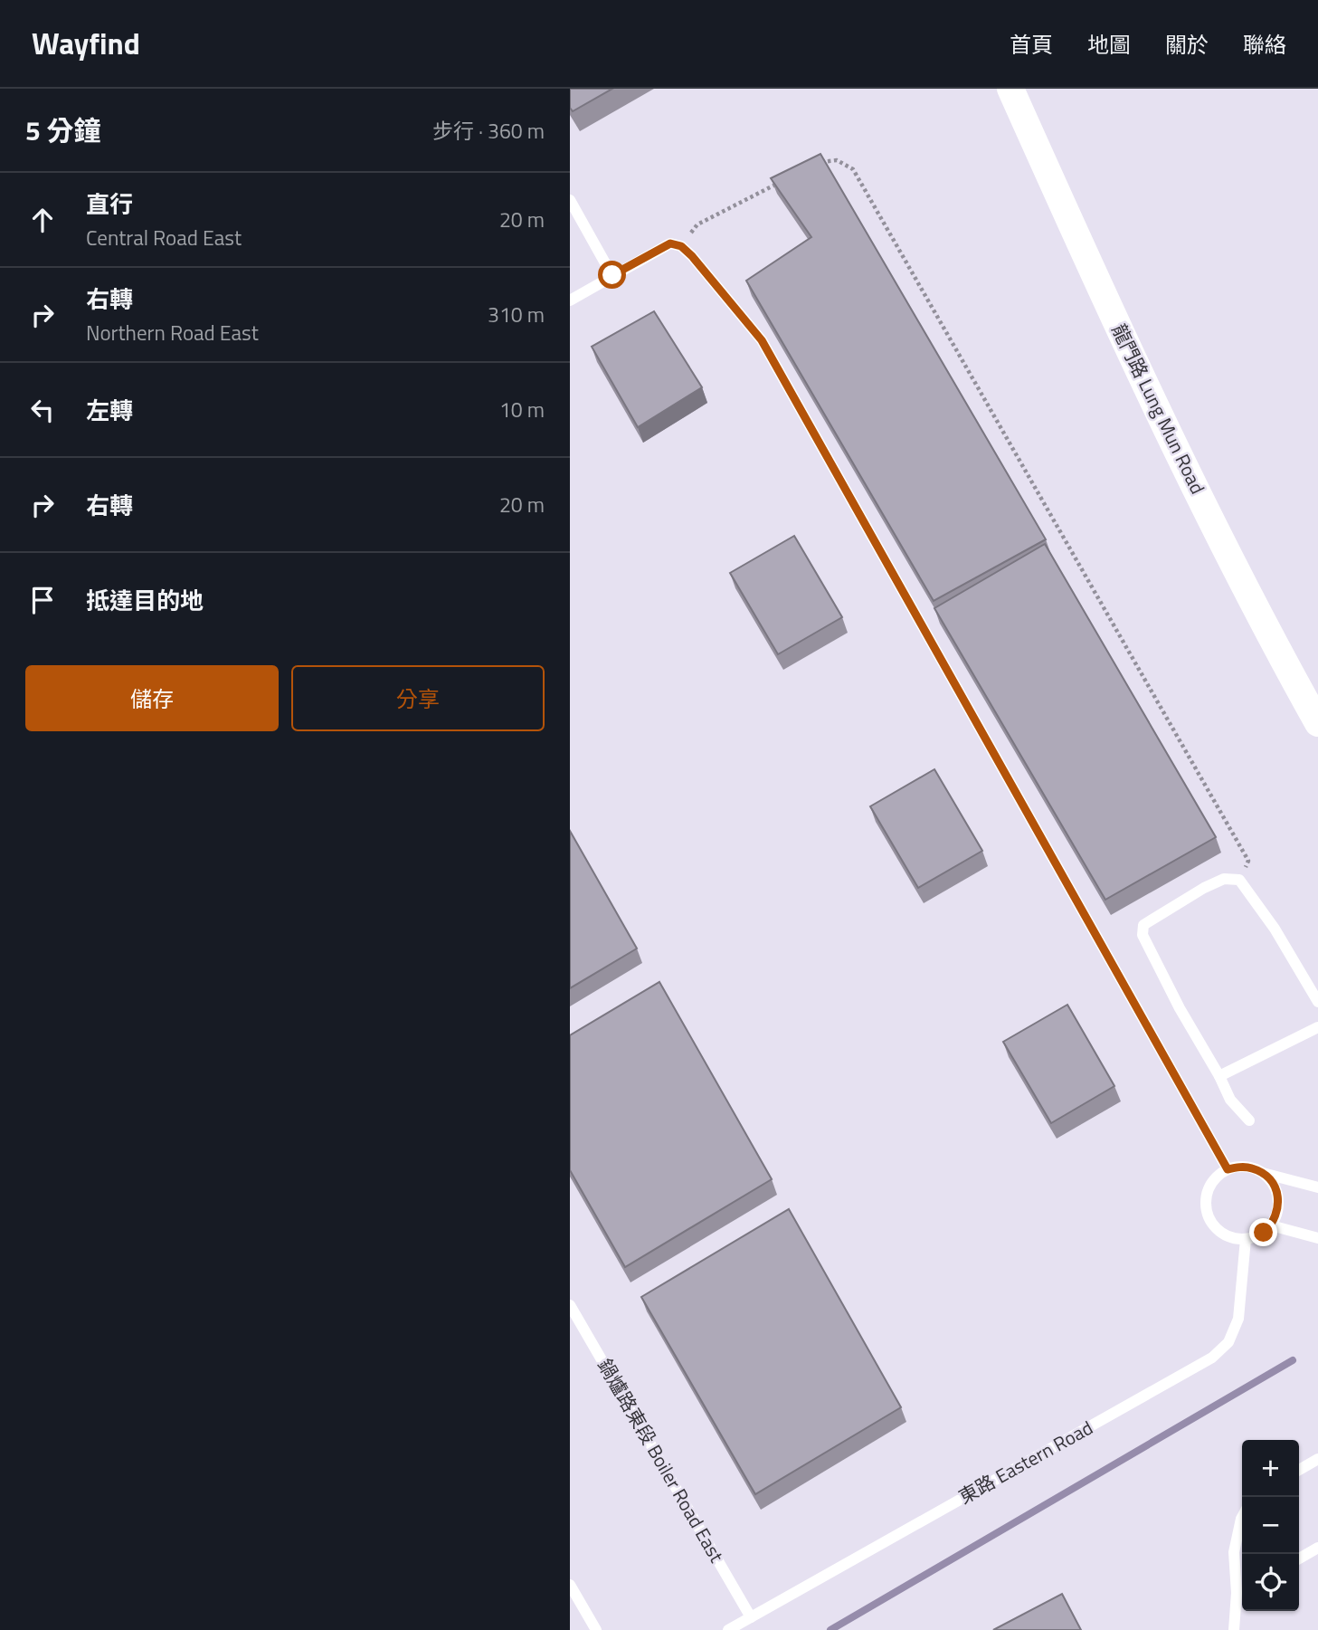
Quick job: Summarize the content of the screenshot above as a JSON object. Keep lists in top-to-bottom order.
{
  "streets": {
    "street": ["龍門路 Lung Mun Road"],
    "lane": ["鍋爐路東段 Boiler Road East", "東路 Eastern Road"]
  },
  "crossings": [
    ["鍋爐路東段 Boiler Road East", "東路 Eastern Road"]
  ],
  "page": {
    "header": "Wayfind",
    "nav": [
      "首頁",
      "地圖",
      "關於",
      "聯絡"
    ],
    "heading": ["5 分鐘", "步行 · 360 m"],
    "list": [
      ["直行", "Central Road East", "20 m"],
      ["右轉", "Northern Road East", "310 m"],
      ["左轉", "10 m"],
      ["右轉", "20 m"],
      "抵達目的地"
    ],
    "buttons": ["儲存", "分享"],
    "map_buttons": ["+", "−"]
  }
}
